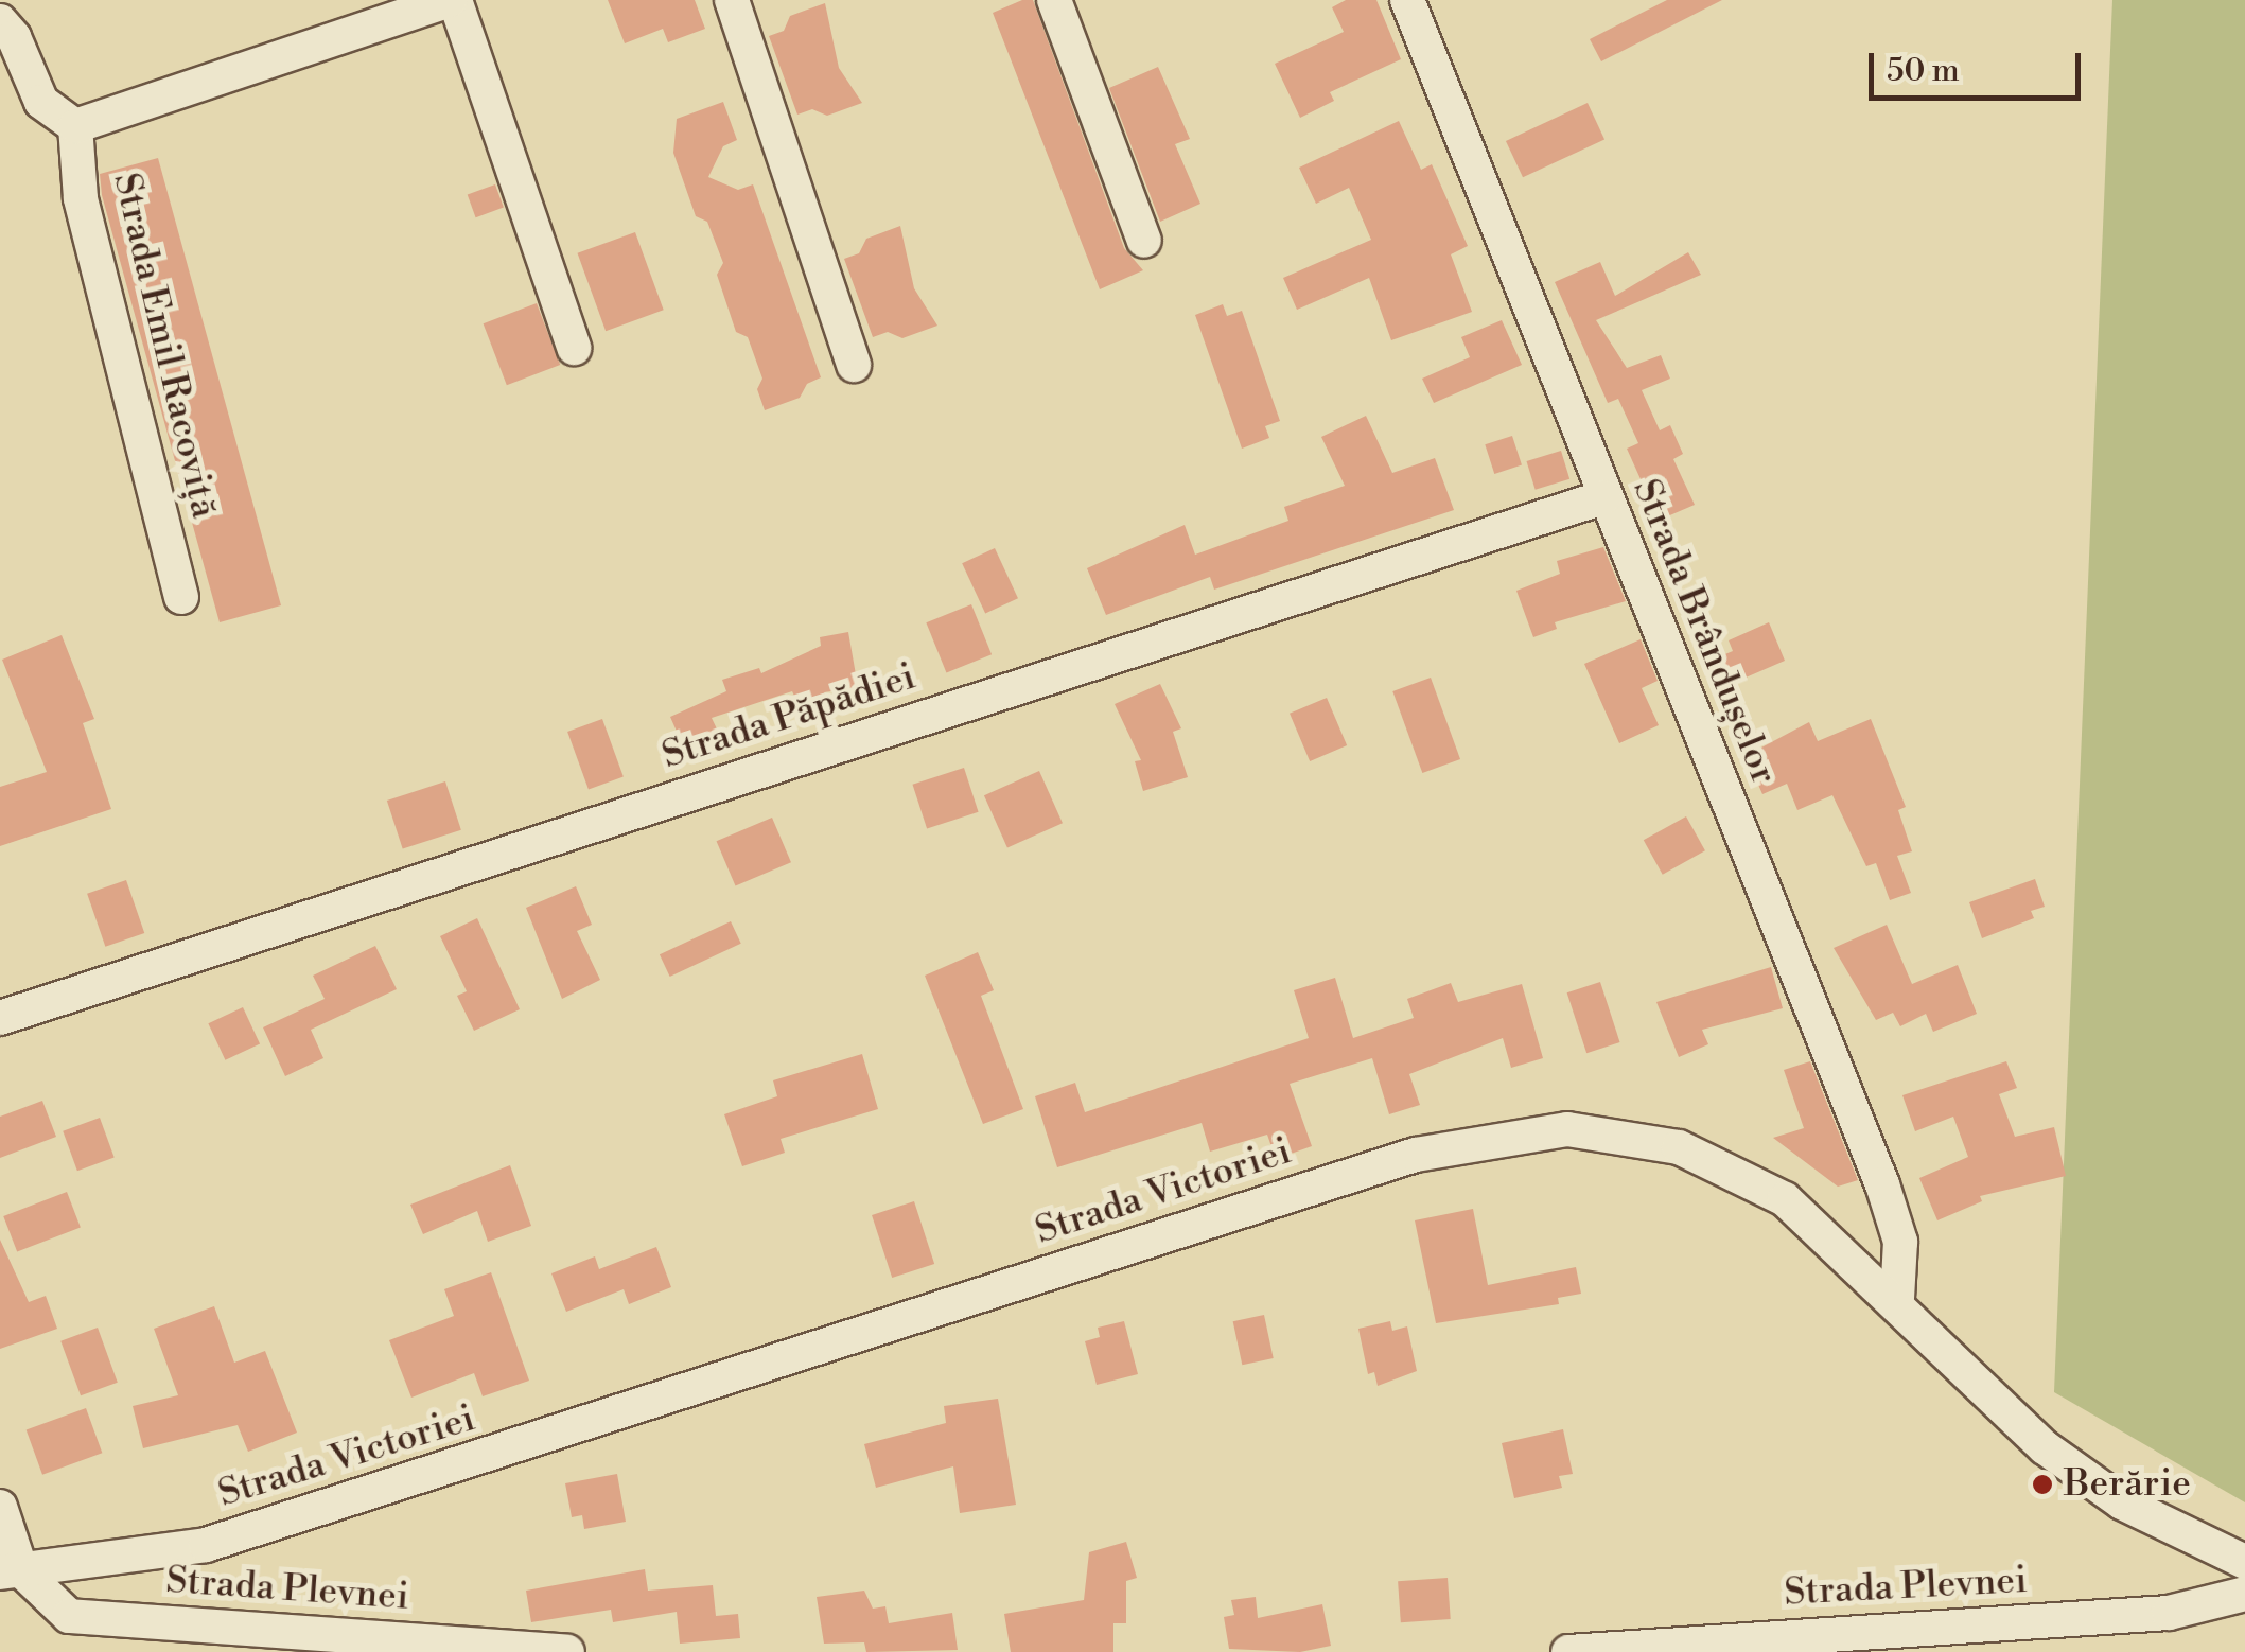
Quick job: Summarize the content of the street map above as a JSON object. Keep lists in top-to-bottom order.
{
  "streets": {
    "street": [
      "Strada Emil Racoviță",
      "Strada Brândușelor",
      "Strada Păpădiei",
      "Strada Victoriei",
      "Strada Plevnei"
    ]
  },
  "crossings": [
    ["Strada Brândușelor", "Strada Păpădiei"],
    ["Strada Brândușelor", "Strada Victoriei"],
    ["Strada Victoriei", "Strada Plevnei"]
  ],
  "places": ["Berărie"],
  "scale_bar": "50 m"
}
